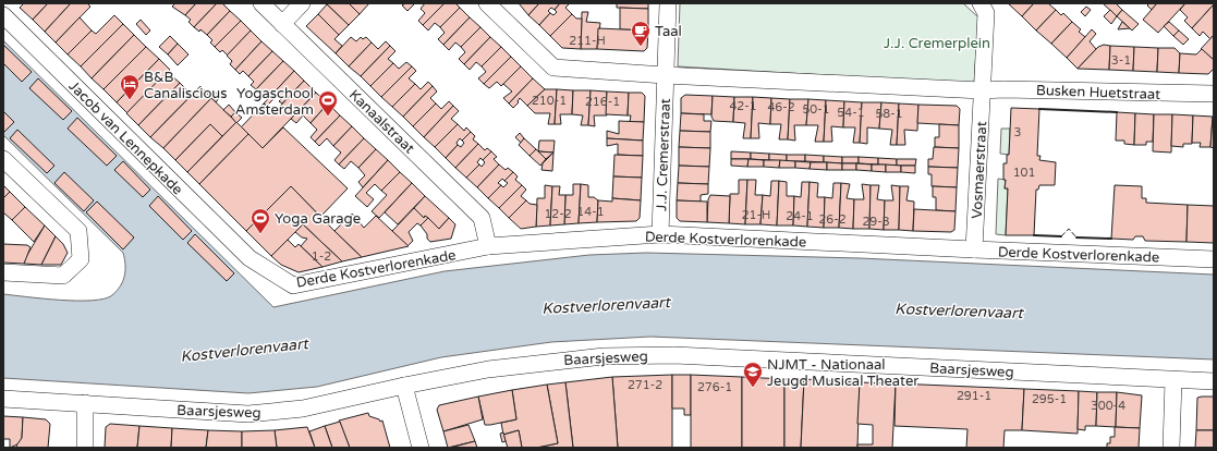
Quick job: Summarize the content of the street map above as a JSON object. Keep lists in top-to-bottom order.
{
  "streets": {
    "street": [
      "Busken Huetstraat",
      "Kanaalstraat",
      "Jacob van Lennepkade",
      "J.J. Cremerstraat",
      "Vosmaerstraat",
      "Derde Kostverlorenkade",
      "Baarsjesweg"
    ]
  },
  "crossings": [
    ["Busken Huetstraat", "Vosmaerstraat"],
    ["Kanaalstraat", "Derde Kostverlorenkade"],
    ["Jacob van Lennepkade", "Derde Kostverlorenkade"],
    ["J.J. Cremerstraat", "Derde Kostverlorenkade"],
    ["Vosmaerstraat", "Derde Kostverlorenkade"]
  ],
  "water": ["Kostverlorenvaart"],
  "parks": ["J.J. Cremerplein"],
  "places": {
    "cafe": ["Taal"],
    "hotel": ["B&B Canaliscious"],
    "sports": ["Yogaschool Amsterdam", "Yoga Garage"],
    "school or university": ["NJMT - Nationaal Jeugd Musical Theater"]
  },
  "house_numbers": [
    "211-H",
    "3-1",
    "210-1",
    "216-1",
    "42-1",
    "46-2",
    "50-1",
    "54-1",
    "58-1",
    "3",
    "101",
    "14-1",
    "12-2",
    "21-H",
    "24-1",
    "26-2",
    "29-3",
    "1-2",
    "271-2",
    "276-1",
    "291-1",
    "295-1",
    "300-4"
  ]
}
